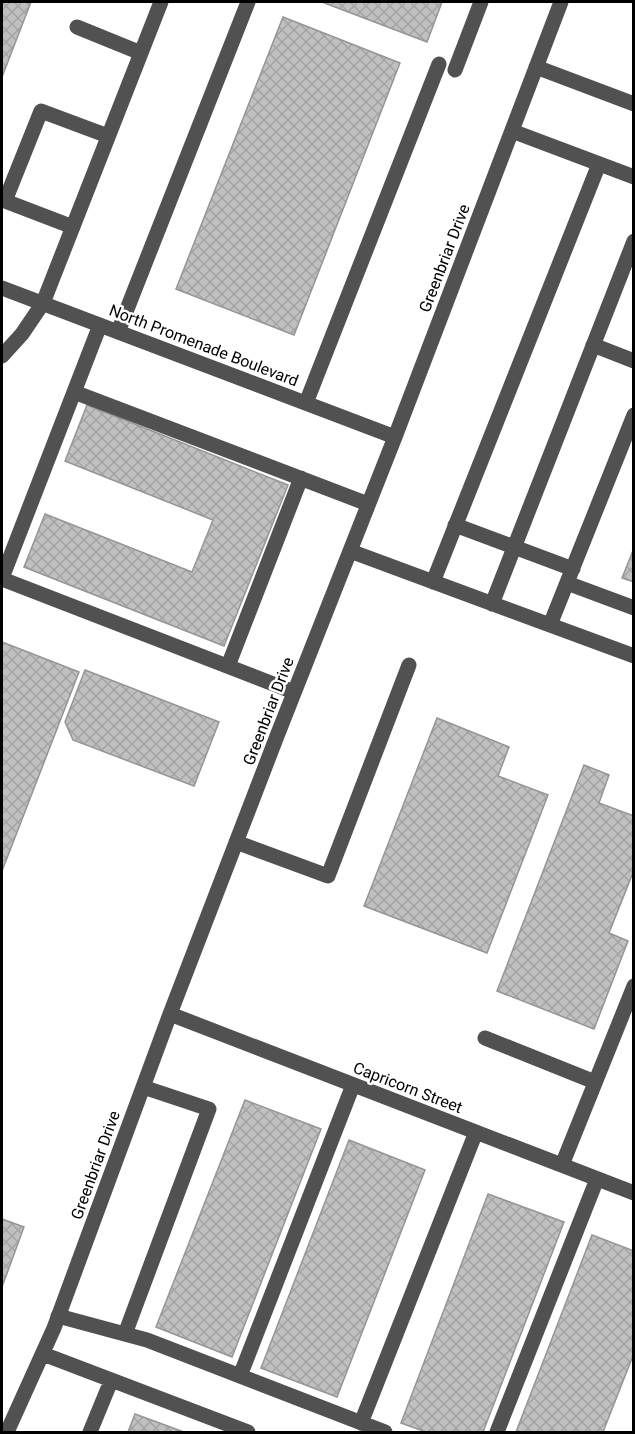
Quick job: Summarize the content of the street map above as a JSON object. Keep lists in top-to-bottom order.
{
  "streets": {
    "street": ["Greenbriar Drive", "North Promenade Boulevard", "Capricorn Street"]
  },
  "crossings": [
    ["Greenbriar Drive", "North Promenade Boulevard"],
    ["Greenbriar Drive", "Capricorn Street"]
  ]
}
